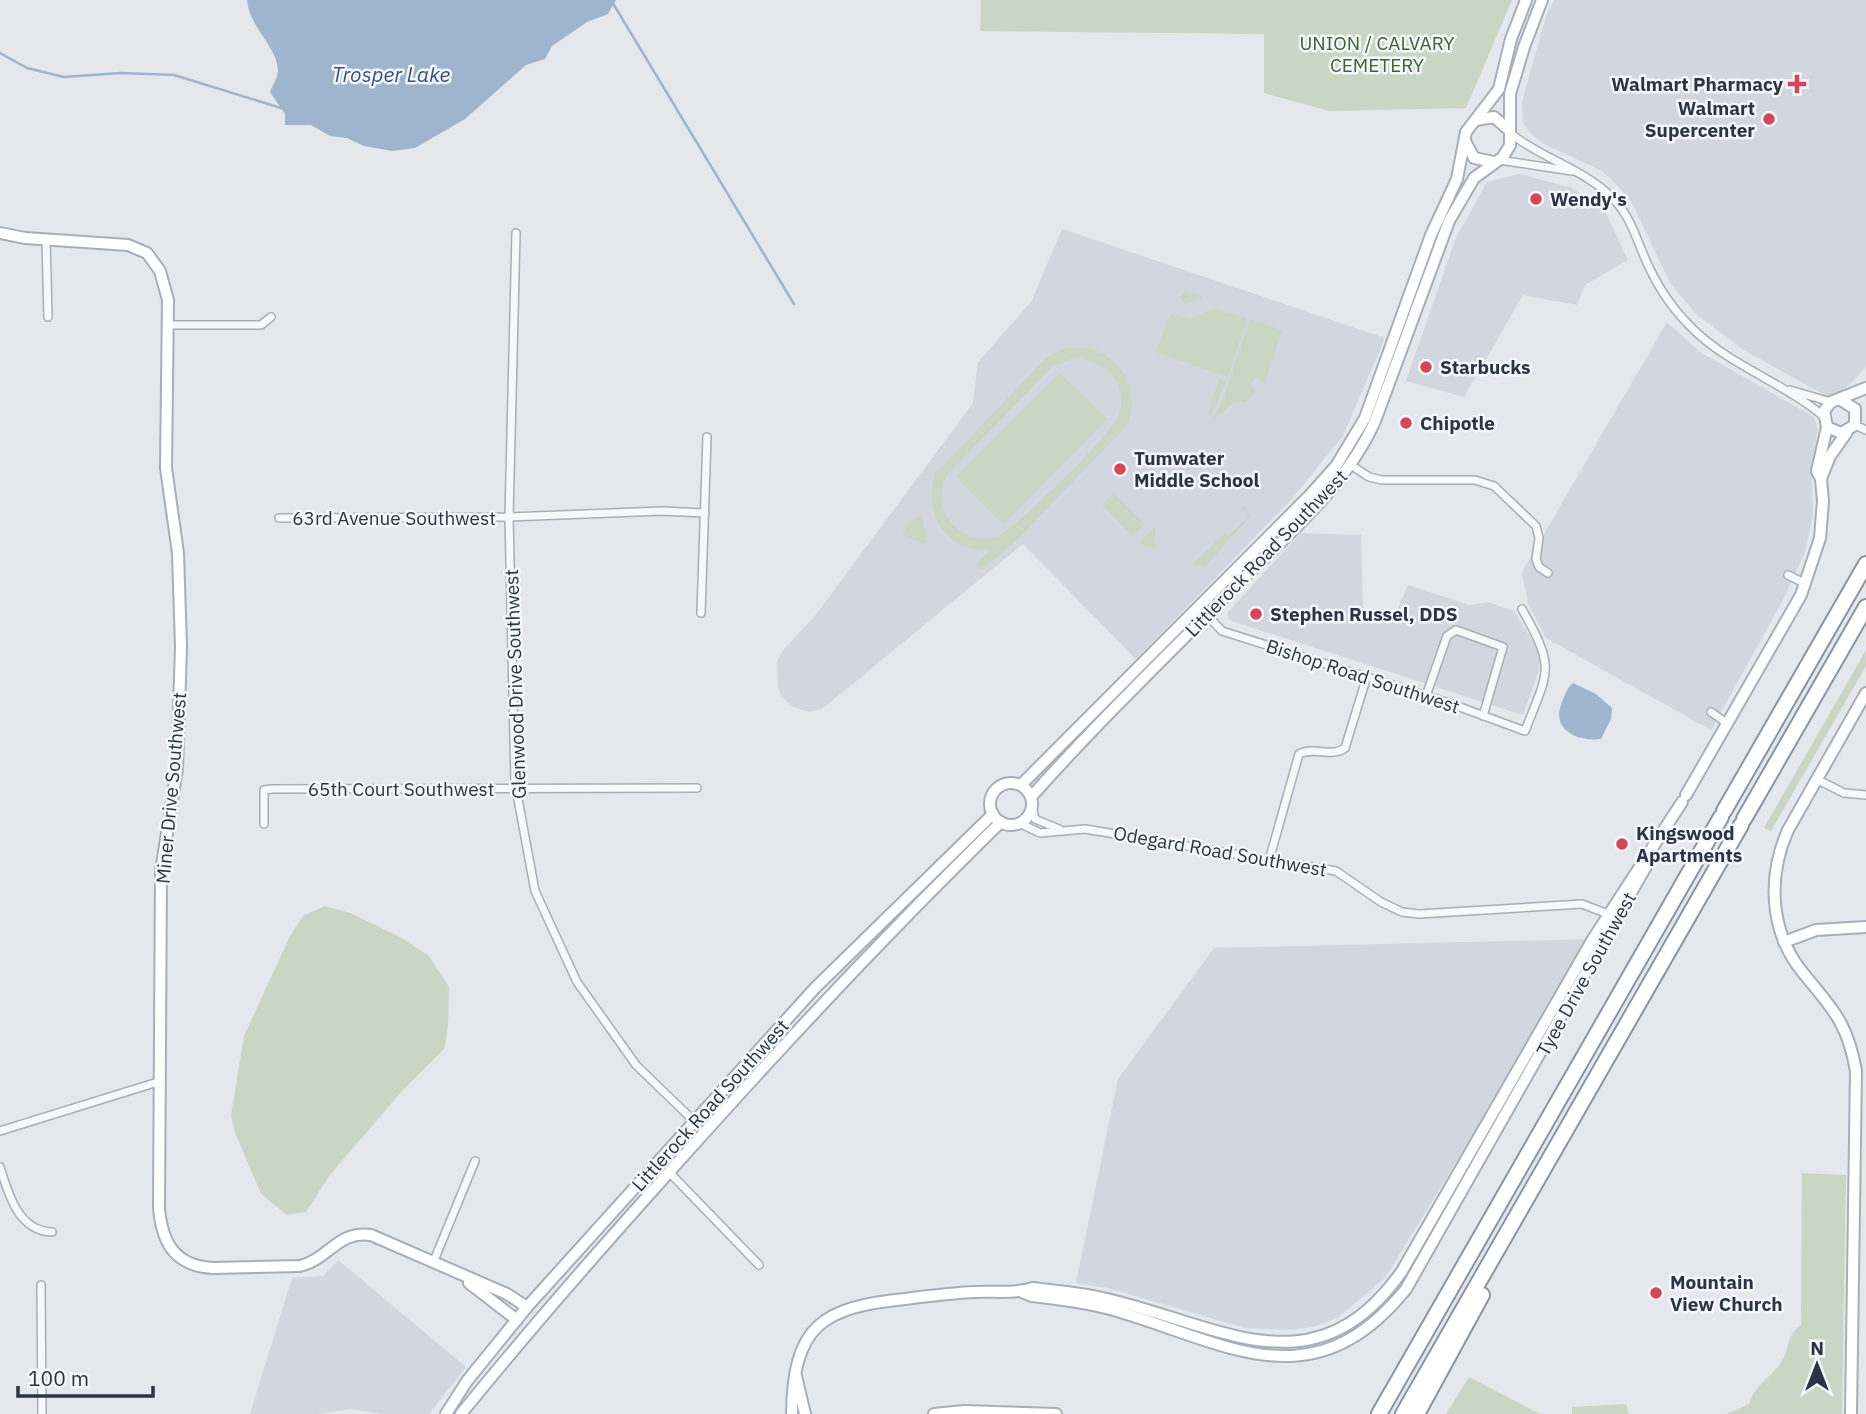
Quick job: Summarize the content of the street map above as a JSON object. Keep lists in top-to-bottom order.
{
  "streets": {
    "street": [
      "63rd Avenue Southwest",
      "Littlerock Road Southwest",
      "Bishop Road Southwest",
      "Glenwood Drive Southwest",
      "Miner Drive Southwest",
      "65th Court Southwest",
      "Odegard Road Southwest",
      "Tyee Drive Southwest"
    ]
  },
  "crossings": [
    ["63rd Avenue Southwest", "Glenwood Drive Southwest"],
    ["Littlerock Road Southwest", "Bishop Road Southwest"],
    ["Littlerock Road Southwest", "Glenwood Drive Southwest"],
    ["Littlerock Road Southwest", "Miner Drive Southwest"],
    ["Littlerock Road Southwest", "Odegard Road Southwest"],
    ["Glenwood Drive Southwest", "65th Court Southwest"],
    ["Odegard Road Southwest", "Tyee Drive Southwest"]
  ],
  "water": ["Trosper Lake"],
  "parks": ["UNION / CALVARY CEMETERY"],
  "places": {
    "health": ["Walmart Pharmacy"],
    "other": [
      "Walmart Supercenter",
      "Wendy's",
      "Starbucks",
      "Chipotle",
      "Tumwater Middle School",
      "Stephen Russel, DDS",
      "Kingswood Apartments",
      "Mountain View Church"
    ]
  },
  "scale_bar": "100 m",
  "north": "top"
}
